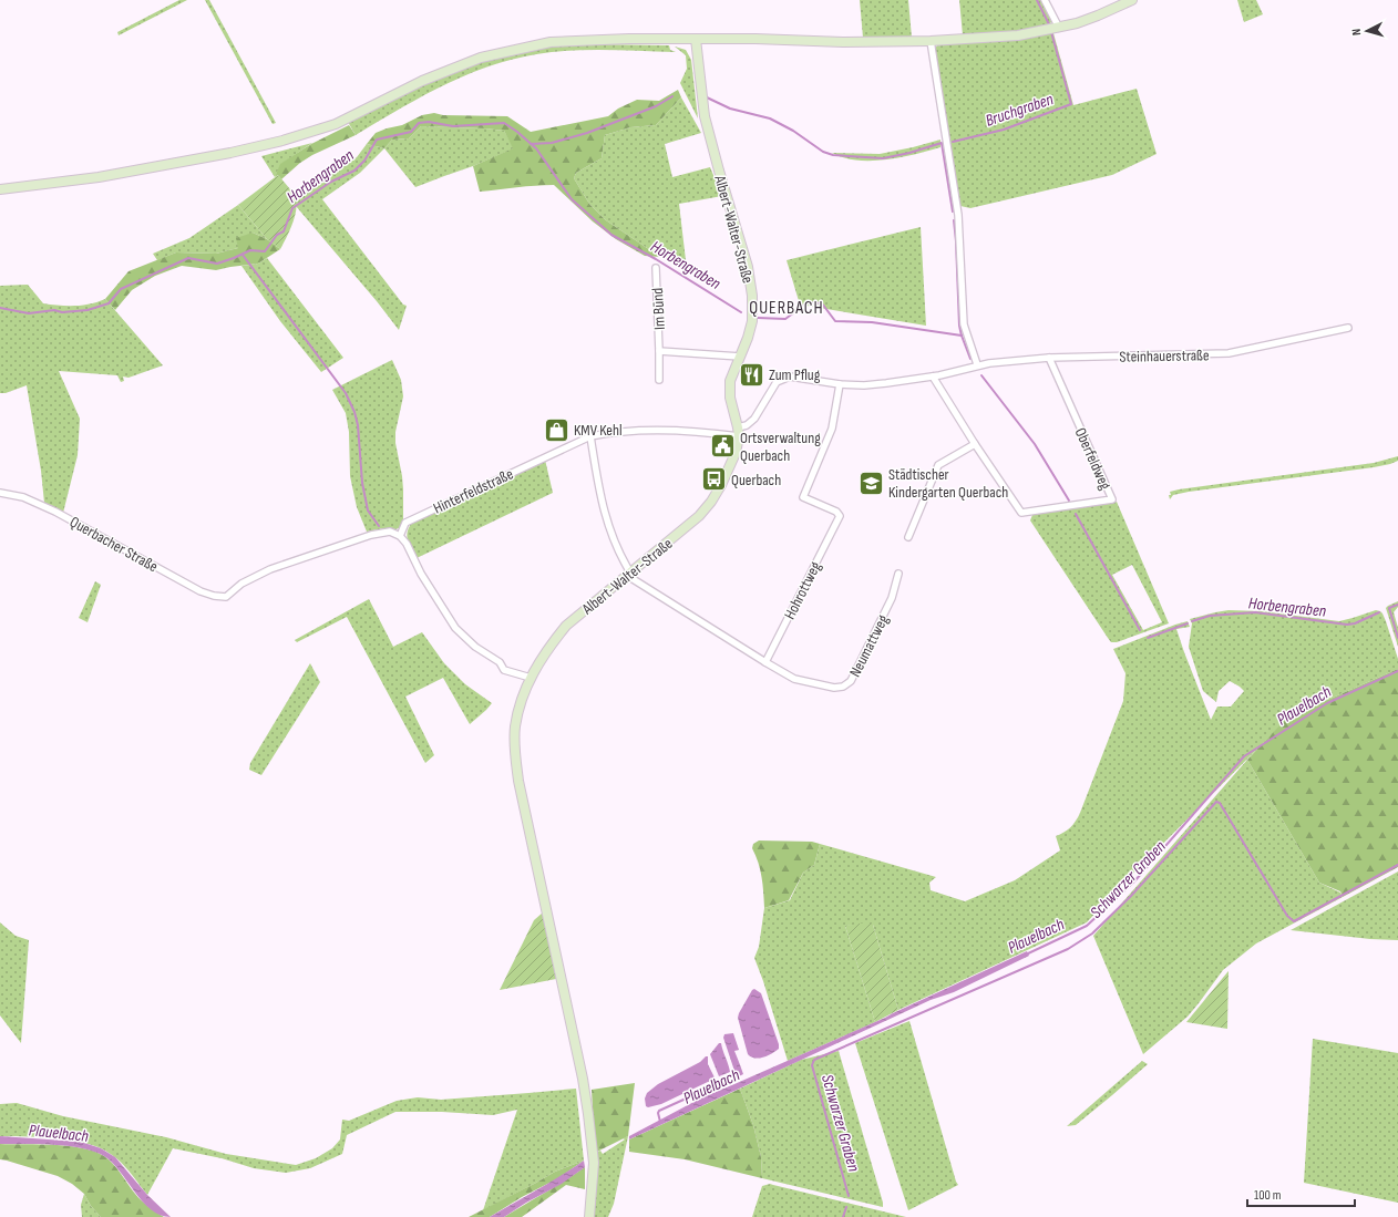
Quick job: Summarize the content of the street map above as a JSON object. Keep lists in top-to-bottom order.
{
  "streets": {
    "street": [
      "Albert-Walter-Straße",
      "Im Bünd",
      "Steinhauerstraße",
      "Oberfeldweg",
      "Hinterfeldstraße",
      "Querbacher Straße",
      "Hohrottweg",
      "Neumattweg"
    ]
  },
  "crossings": [
    ["Albert-Walter-Straße", "Im Bünd"],
    ["Albert-Walter-Straße", "Steinhauerstraße"],
    ["Albert-Walter-Straße", "Hinterfeldstraße"],
    ["Steinhauerstraße", "Oberfeldweg"],
    ["Steinhauerstraße", "Hinterfeldstraße"],
    ["Steinhauerstraße", "Hohrottweg"],
    ["Hinterfeldstraße", "Querbacher Straße"],
    ["Hohrottweg", "Neumattweg"]
  ],
  "districts": ["QUERBACH"],
  "water": [
    "Bruchgraben",
    "Horbengraben",
    "Plauelbach",
    "Schwarzer Graben"
  ],
  "places": {
    "restaurant": ["Zum Pflug"],
    "shop": ["KMV Kehl"],
    "public building": ["Ortsverwaltung Querbach"],
    "bus stop": ["Querbach"],
    "school or university": ["Städtischer Kindergarten Querbach"]
  },
  "scale_bar": "100 m",
  "north": "left"
}
